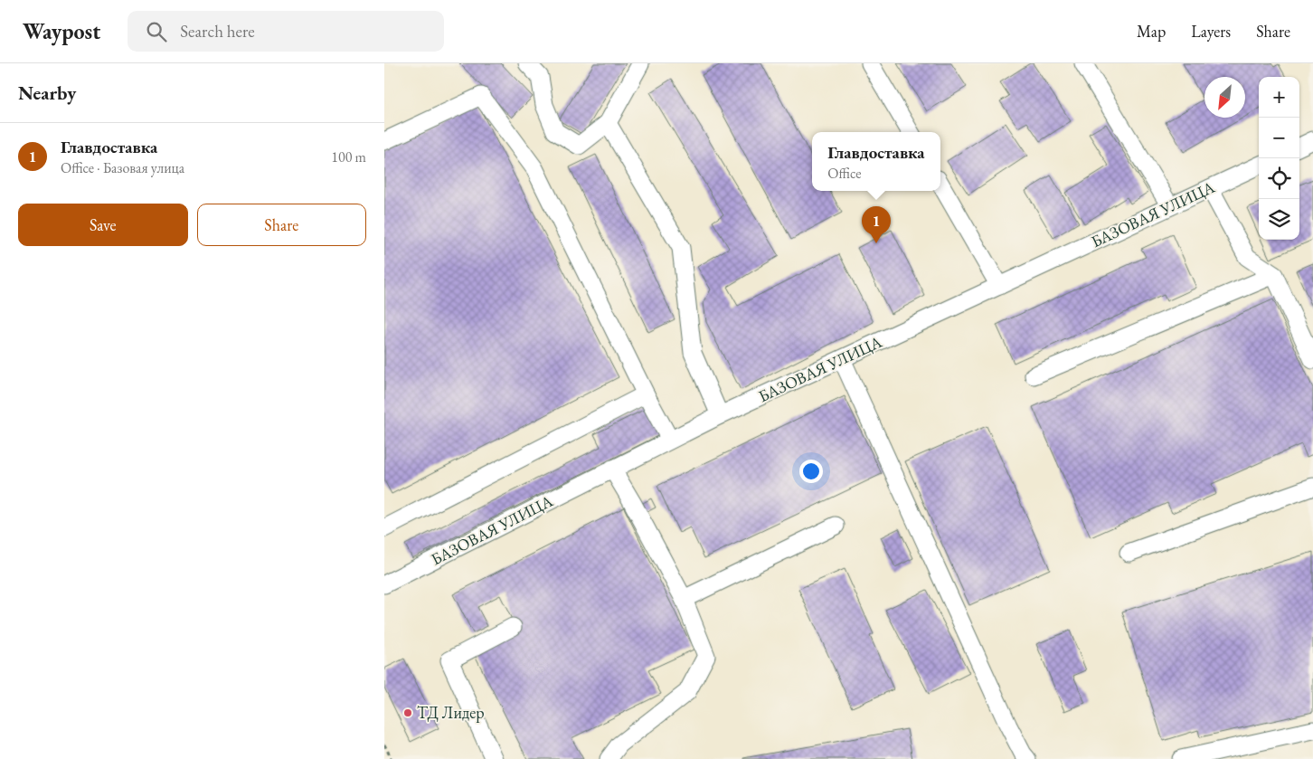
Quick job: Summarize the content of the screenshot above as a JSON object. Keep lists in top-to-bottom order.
{
  "streets": {
    "street": ["БАЗОВАЯ УЛИЦА"]
  },
  "places": ["ТД Лидер"],
  "north": "bottom left",
  "page": {
    "header": "Waypost",
    "search": "Search here",
    "nav": ["Map", "Layers", "Share"],
    "heading": "Nearby",
    "map_buttons": ["+", "−"],
    "list": [
      {
        "mark": "1",
        "name": "Главдоставка",
        "note": "Office · Базовая улица",
        "value": "100 m"
      }
    ],
    "popup": ["Главдоставка", "Office"],
    "buttons": ["Save", "Share"],
    "pins": "1"
  }
}
